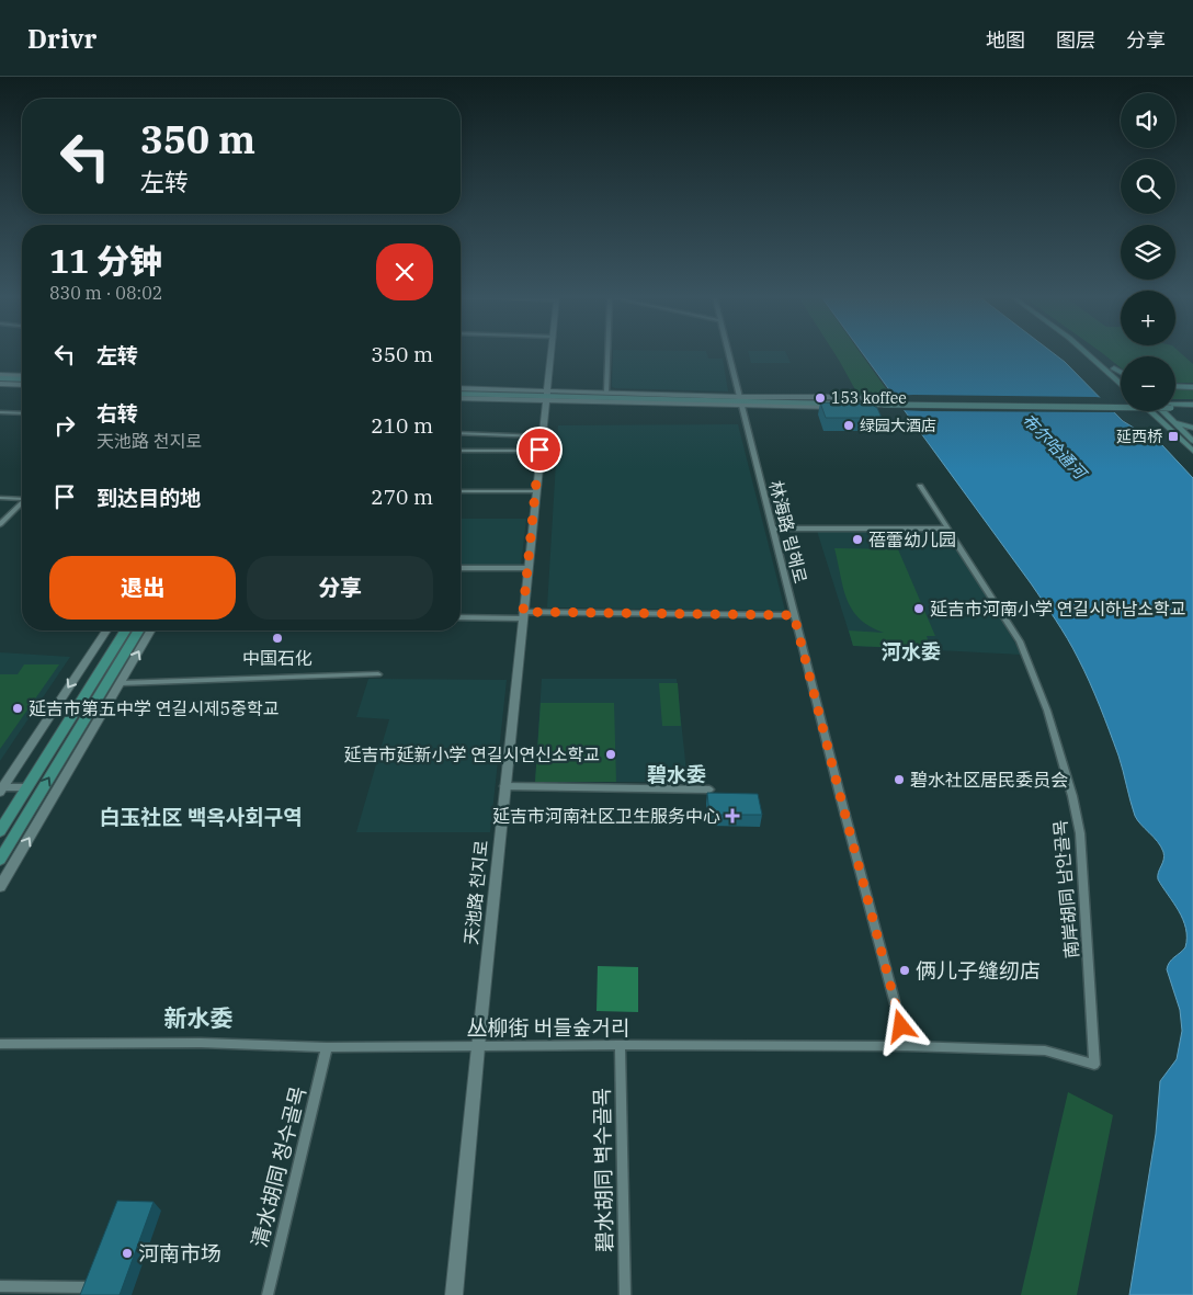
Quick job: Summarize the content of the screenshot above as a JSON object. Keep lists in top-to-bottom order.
{
  "streets": {
    "street": [
      "林海路 림해로",
      "南岸胡同 남안골목",
      "天池路 천지로",
      "丛柳街 버들숲거리",
      "清水胡同 청수골목",
      "碧水胡同 벽수골목"
    ]
  },
  "crossings": [
    ["林海路 림해로", "丛柳街 버들숲거리"],
    ["南岸胡同 남안골목", "丛柳街 버들숲거리"],
    ["天池路 천지로", "丛柳街 버들숲거리"],
    ["丛柳街 버들숲거리", "清水胡同 청수골목"],
    ["丛柳街 버들숲거리", "碧水胡同 벽수골목"]
  ],
  "districts": [
    "河水委",
    "碧水委",
    "白玉社区 백옥사회구역",
    "新水委"
  ],
  "water": ["布尔哈通河"],
  "places": {
    "other": [
      "153 koffee",
      "绿园大酒店",
      "蓓蕾幼儿园",
      "延吉市河南小学 연길시하남소학교",
      "中国石化",
      "延吉市第五中学 연길시제5중학교",
      "延吉市延新小学 연길시연신소학교",
      "碧水社区居民委员会",
      "俩儿子缝纫店",
      "河南市场"
    ],
    "transit": ["延西桥"],
    "health": ["延吉市河南社区卫生服务中心"]
  },
  "page": {
    "header": "Drivr",
    "nav": ["地图", "图层", "分享"],
    "map_buttons": ["+", "−"],
    "turn": ["350 m", "左转"],
    "heading": ["11 分钟", "830 m · 08:02"],
    "list": [
      {
        "name": "左转",
        "value": "350 m"
      },
      {
        "name": "右转",
        "note": "天池路 천지로",
        "value": "210 m"
      },
      {
        "name": "到达目的地",
        "value": "270 m"
      }
    ],
    "buttons": ["退出", "分享"]
  }
}
